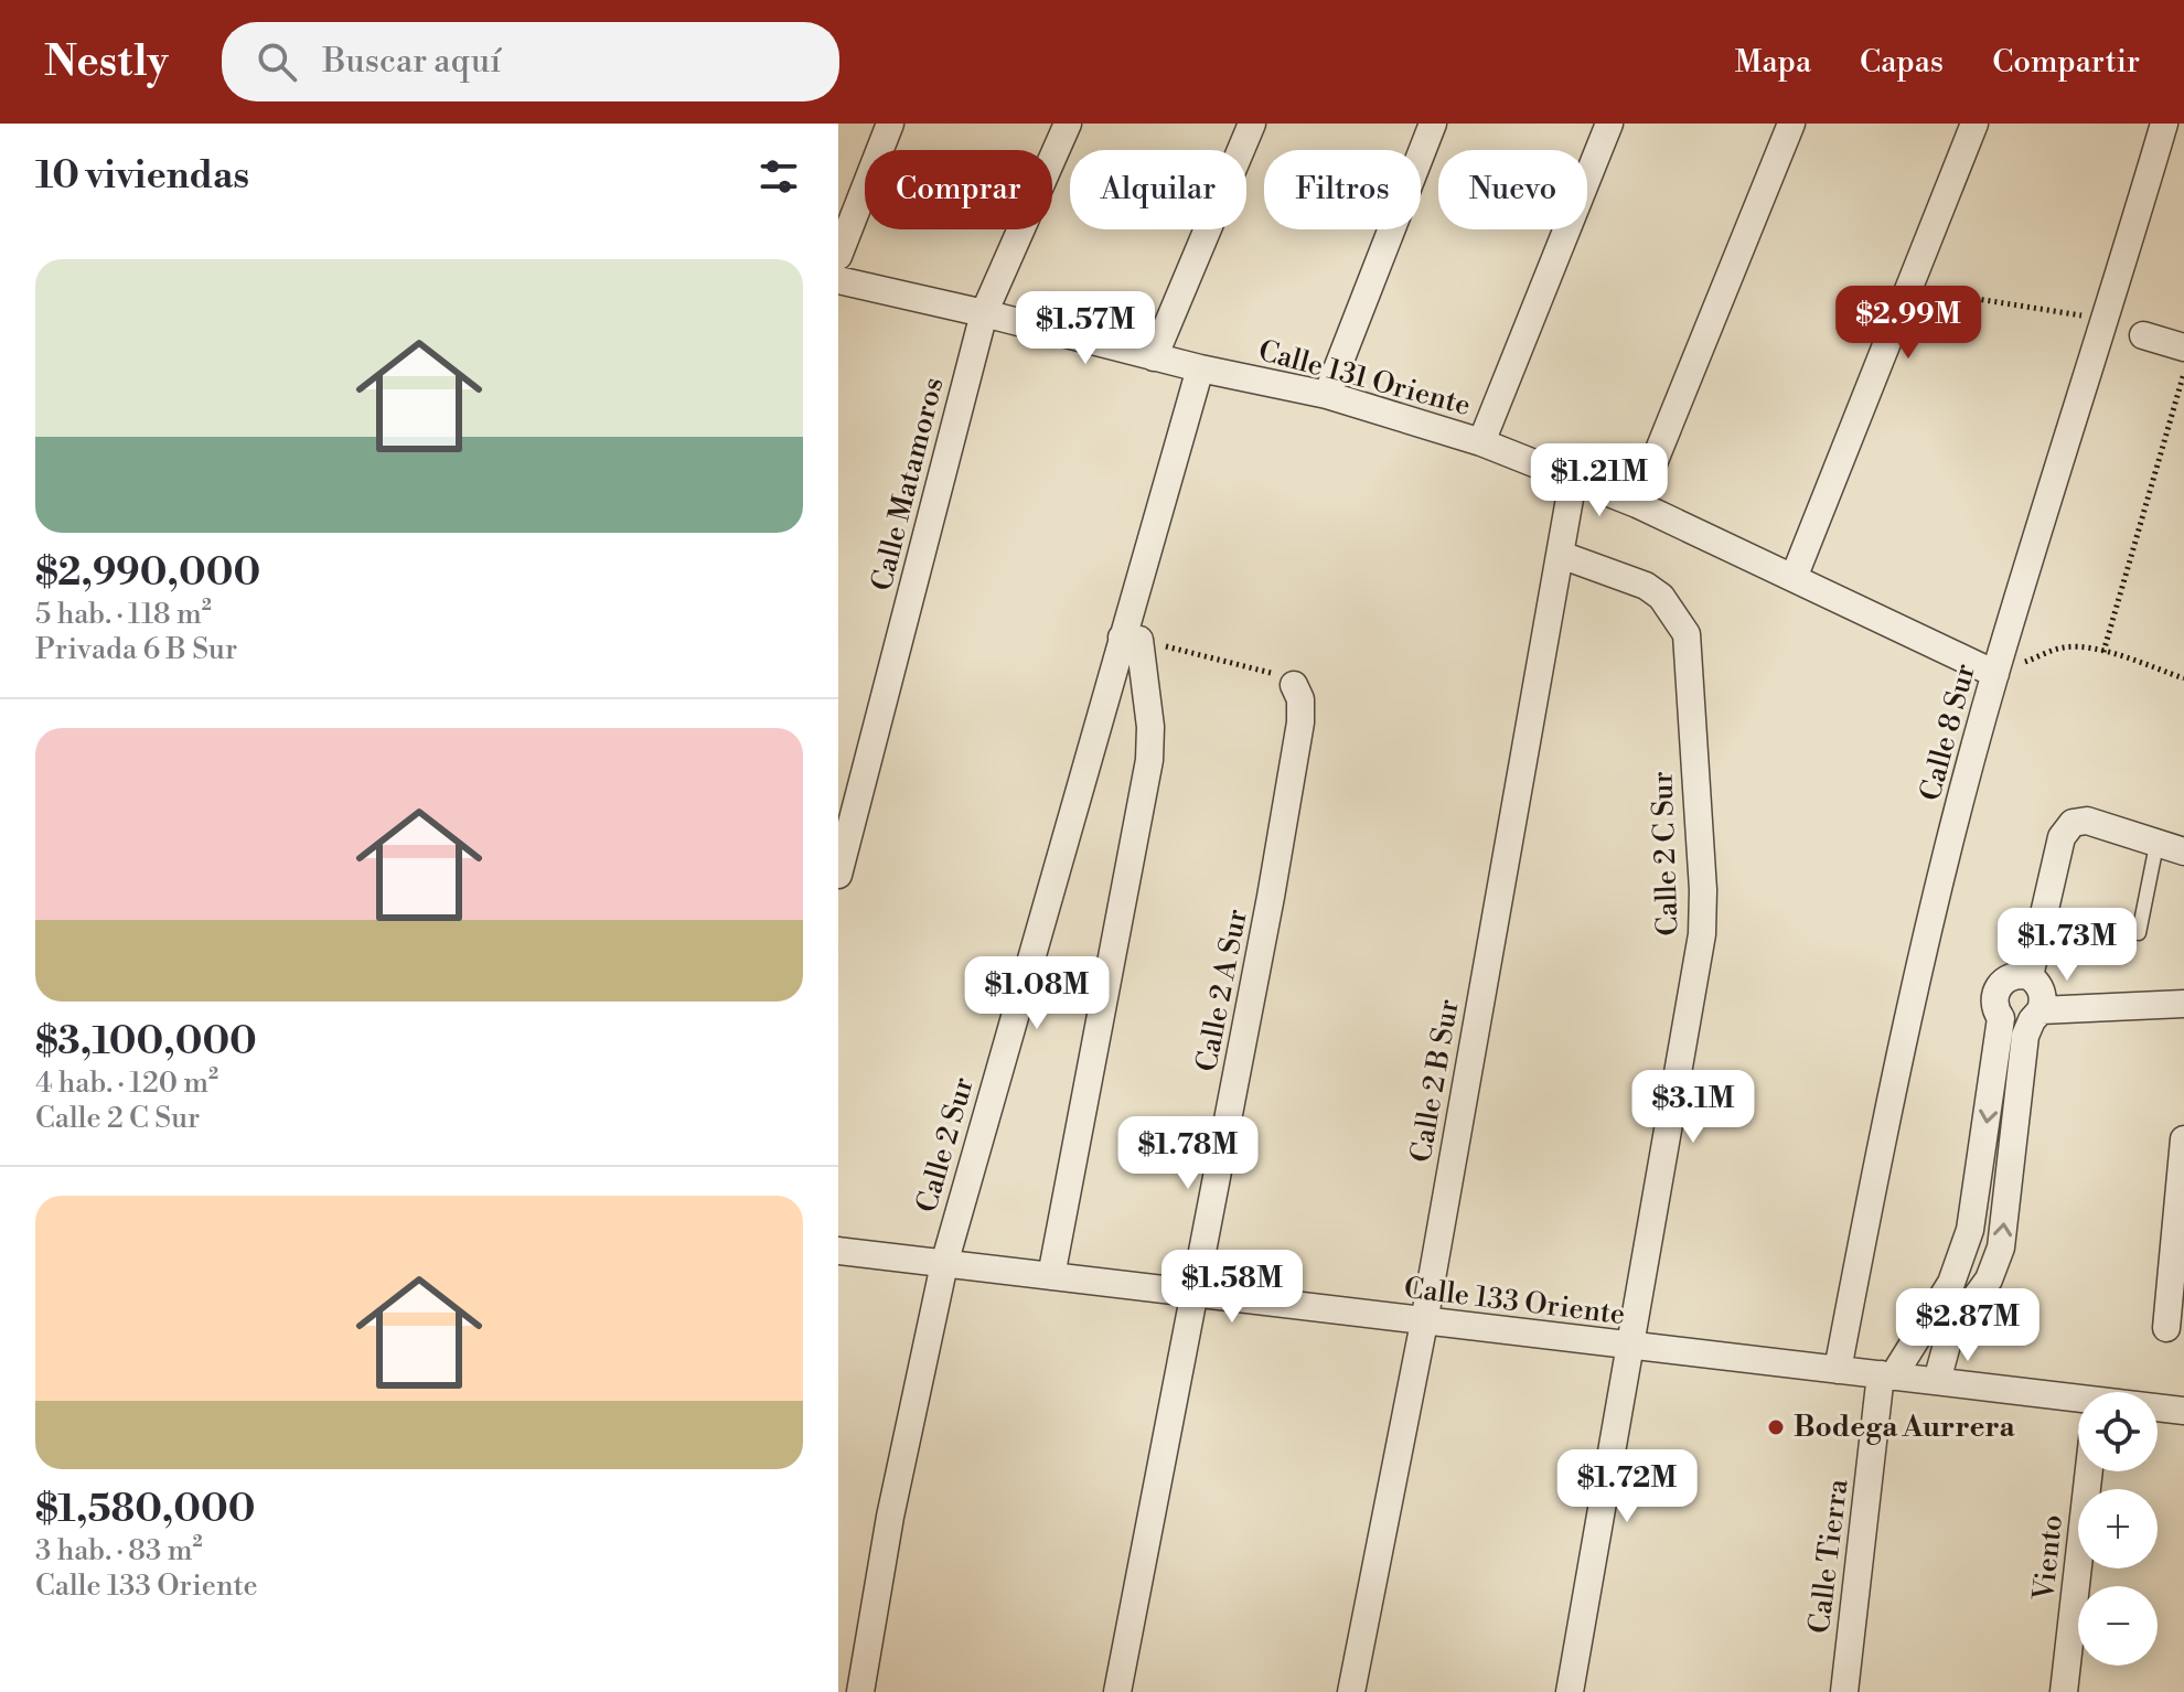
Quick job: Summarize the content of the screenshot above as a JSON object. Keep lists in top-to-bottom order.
{
  "streets": {
    "street": [
      "Calle 131 Oriente",
      "Calle Matamoros",
      "Calle 8 Sur",
      "Calle 2 C Sur",
      "Calle 2 A Sur",
      "Calle 2 B Sur",
      "Calle 2 Sur",
      "Calle 133 Oriente",
      "Calle Tierra",
      "Viento"
    ]
  },
  "crossings": [
    ["Calle 131 Oriente", "Calle Matamoros"],
    ["Calle 131 Oriente", "Calle 8 Sur"],
    ["Calle 131 Oriente", "Calle 2 B Sur"],
    ["Calle 131 Oriente", "Calle 2 Sur"],
    ["Calle 8 Sur", "Calle 133 Oriente"],
    ["Calle 2 C Sur", "Calle 2 B Sur"],
    ["Calle 2 C Sur", "Calle 133 Oriente"],
    ["Calle 2 A Sur", "Calle 133 Oriente"],
    ["Calle 2 B Sur", "Calle 133 Oriente"],
    ["Calle 2 Sur", "Calle 133 Oriente"],
    ["Calle 133 Oriente", "Calle Tierra"]
  ],
  "places": ["Bodega Aurrera"],
  "page": {
    "header": "Nestly",
    "search": "Buscar aquí",
    "nav": ["Mapa", "Capas", "Compartir"],
    "heading": "10 viviendas",
    "chip": [
      "Comprar",
      "Alquilar",
      "Filtros",
      "Nuevo"
    ],
    "list": [
      {
        "name": "$2,990,000",
        "note": "5 hab. · 118 m² · Privada 6 B Sur"
      },
      {
        "name": "$3,100,000",
        "note": "4 hab. · 120 m² · Calle 2 C Sur"
      },
      {
        "name": "$1,580,000",
        "note": "3 hab. · 83 m² · Calle 133 Oriente"
      }
    ],
    "price": [
      "$2.99M",
      "$1.57M",
      "$1.21M",
      "$1.73M",
      "$1.08M",
      "$3.1M",
      "$1.78M",
      "$1.58M",
      "$2.87M",
      "$1.72M"
    ],
    "map_buttons": ["+", "−"]
  }
}
